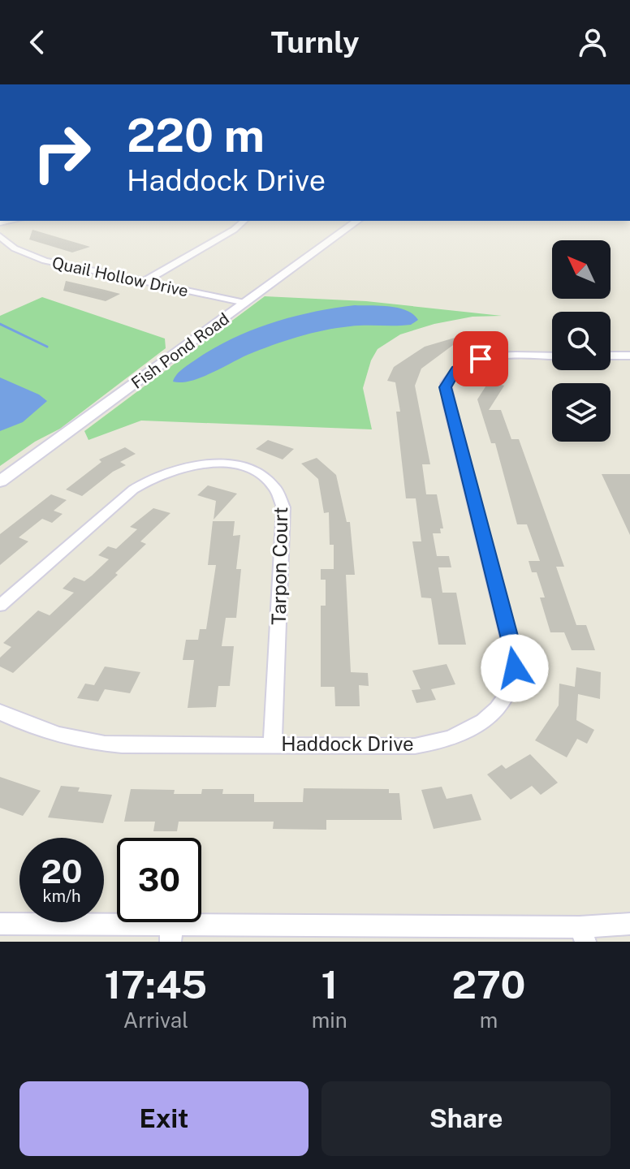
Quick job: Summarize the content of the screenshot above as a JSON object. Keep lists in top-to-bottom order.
{
  "streets": {
    "street": [
      "Quail Hollow Drive",
      "Fish Pond Road",
      "Tarpon Court",
      "Haddock Drive"
    ]
  },
  "crossings": [
    ["Quail Hollow Drive", "Fish Pond Road"],
    ["Tarpon Court", "Haddock Drive"]
  ],
  "north": "top left",
  "page": {
    "header": "Turnly",
    "turn": ["220 m", "Haddock Drive"],
    "speed": "20 km/h",
    "limit": "30",
    "eta": [
      "17:45",
      "Arrival",
      "1",
      "min",
      "270",
      "m"
    ],
    "buttons": ["Exit", "Share"]
  }
}
